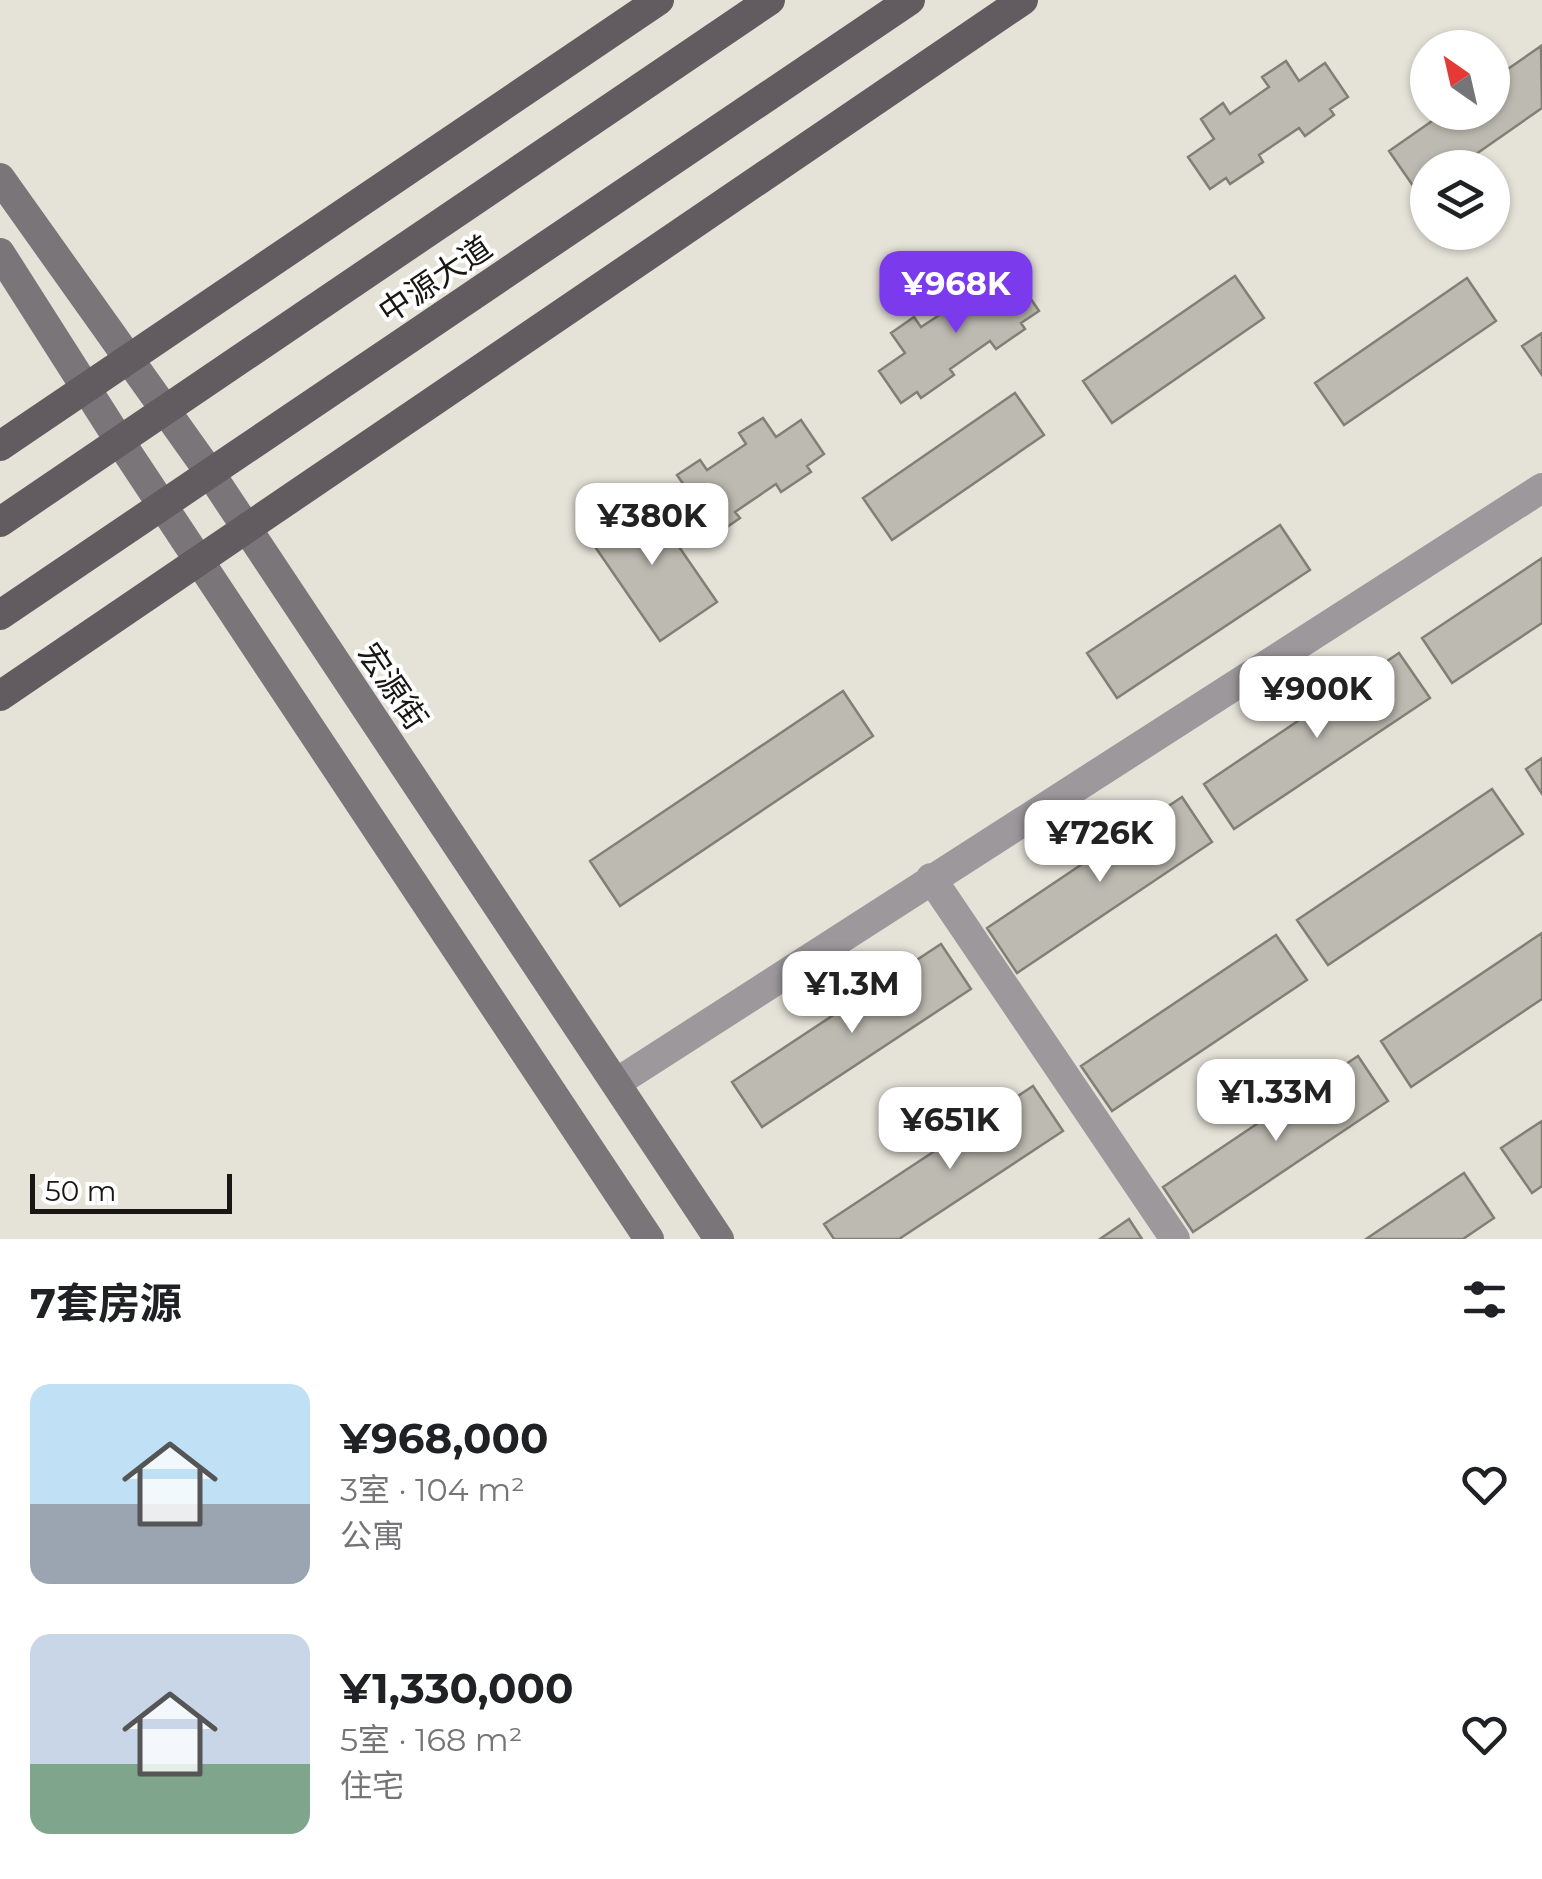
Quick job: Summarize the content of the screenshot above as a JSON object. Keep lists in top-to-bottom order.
{
  "streets": {
    "main road": ["中源大道", "宏源街"]
  },
  "crossings": [
    ["中源大道", "宏源街"]
  ],
  "scale_bar": "50 m",
  "north": "top left",
  "page": {
    "price": [
      "¥968K",
      "¥380K",
      "¥900K",
      "¥726K",
      "¥1.3M",
      "¥1.33M",
      "¥651K"
    ],
    "scale": "50 m",
    "heading": "7套房源",
    "list": [
      {
        "name": "¥968,000",
        "note": "3室 · 104 m² · 公寓"
      },
      {
        "name": "¥1,330,000",
        "note": "5室 · 168 m² · 住宅"
      }
    ]
  }
}
